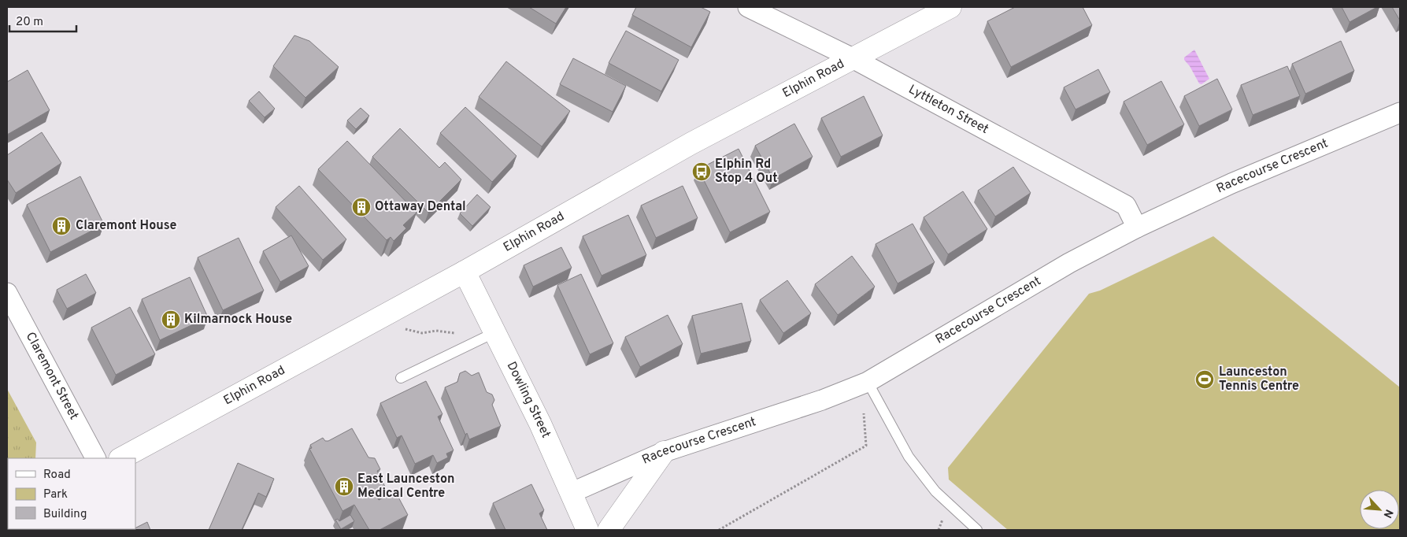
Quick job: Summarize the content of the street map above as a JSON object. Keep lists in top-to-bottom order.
{
  "streets": {
    "main road": ["Elphin Road", "Dowling Street"],
    "street": ["Lyttleton Street", "Racecourse Crescent", "Claremont Street"]
  },
  "crossings": [
    ["Elphin Road", "Lyttleton Street"],
    ["Elphin Road", "Dowling Street"],
    ["Lyttleton Street", "Racecourse Crescent"],
    ["Racecourse Crescent", "Dowling Street"]
  ],
  "places": {
    "bus stop": ["Elphin Rd Stop 4 Out"],
    "building": [
      "Ottaway Dental",
      "Claremont House",
      "Kilmarnock House",
      "East Launceston Medical Centre"
    ],
    "sports": ["Launceston Tennis Centre"]
  },
  "legend": ["Road", "Park", "Building"],
  "scale_bar": "20 m",
  "north": "bottom right"
}
